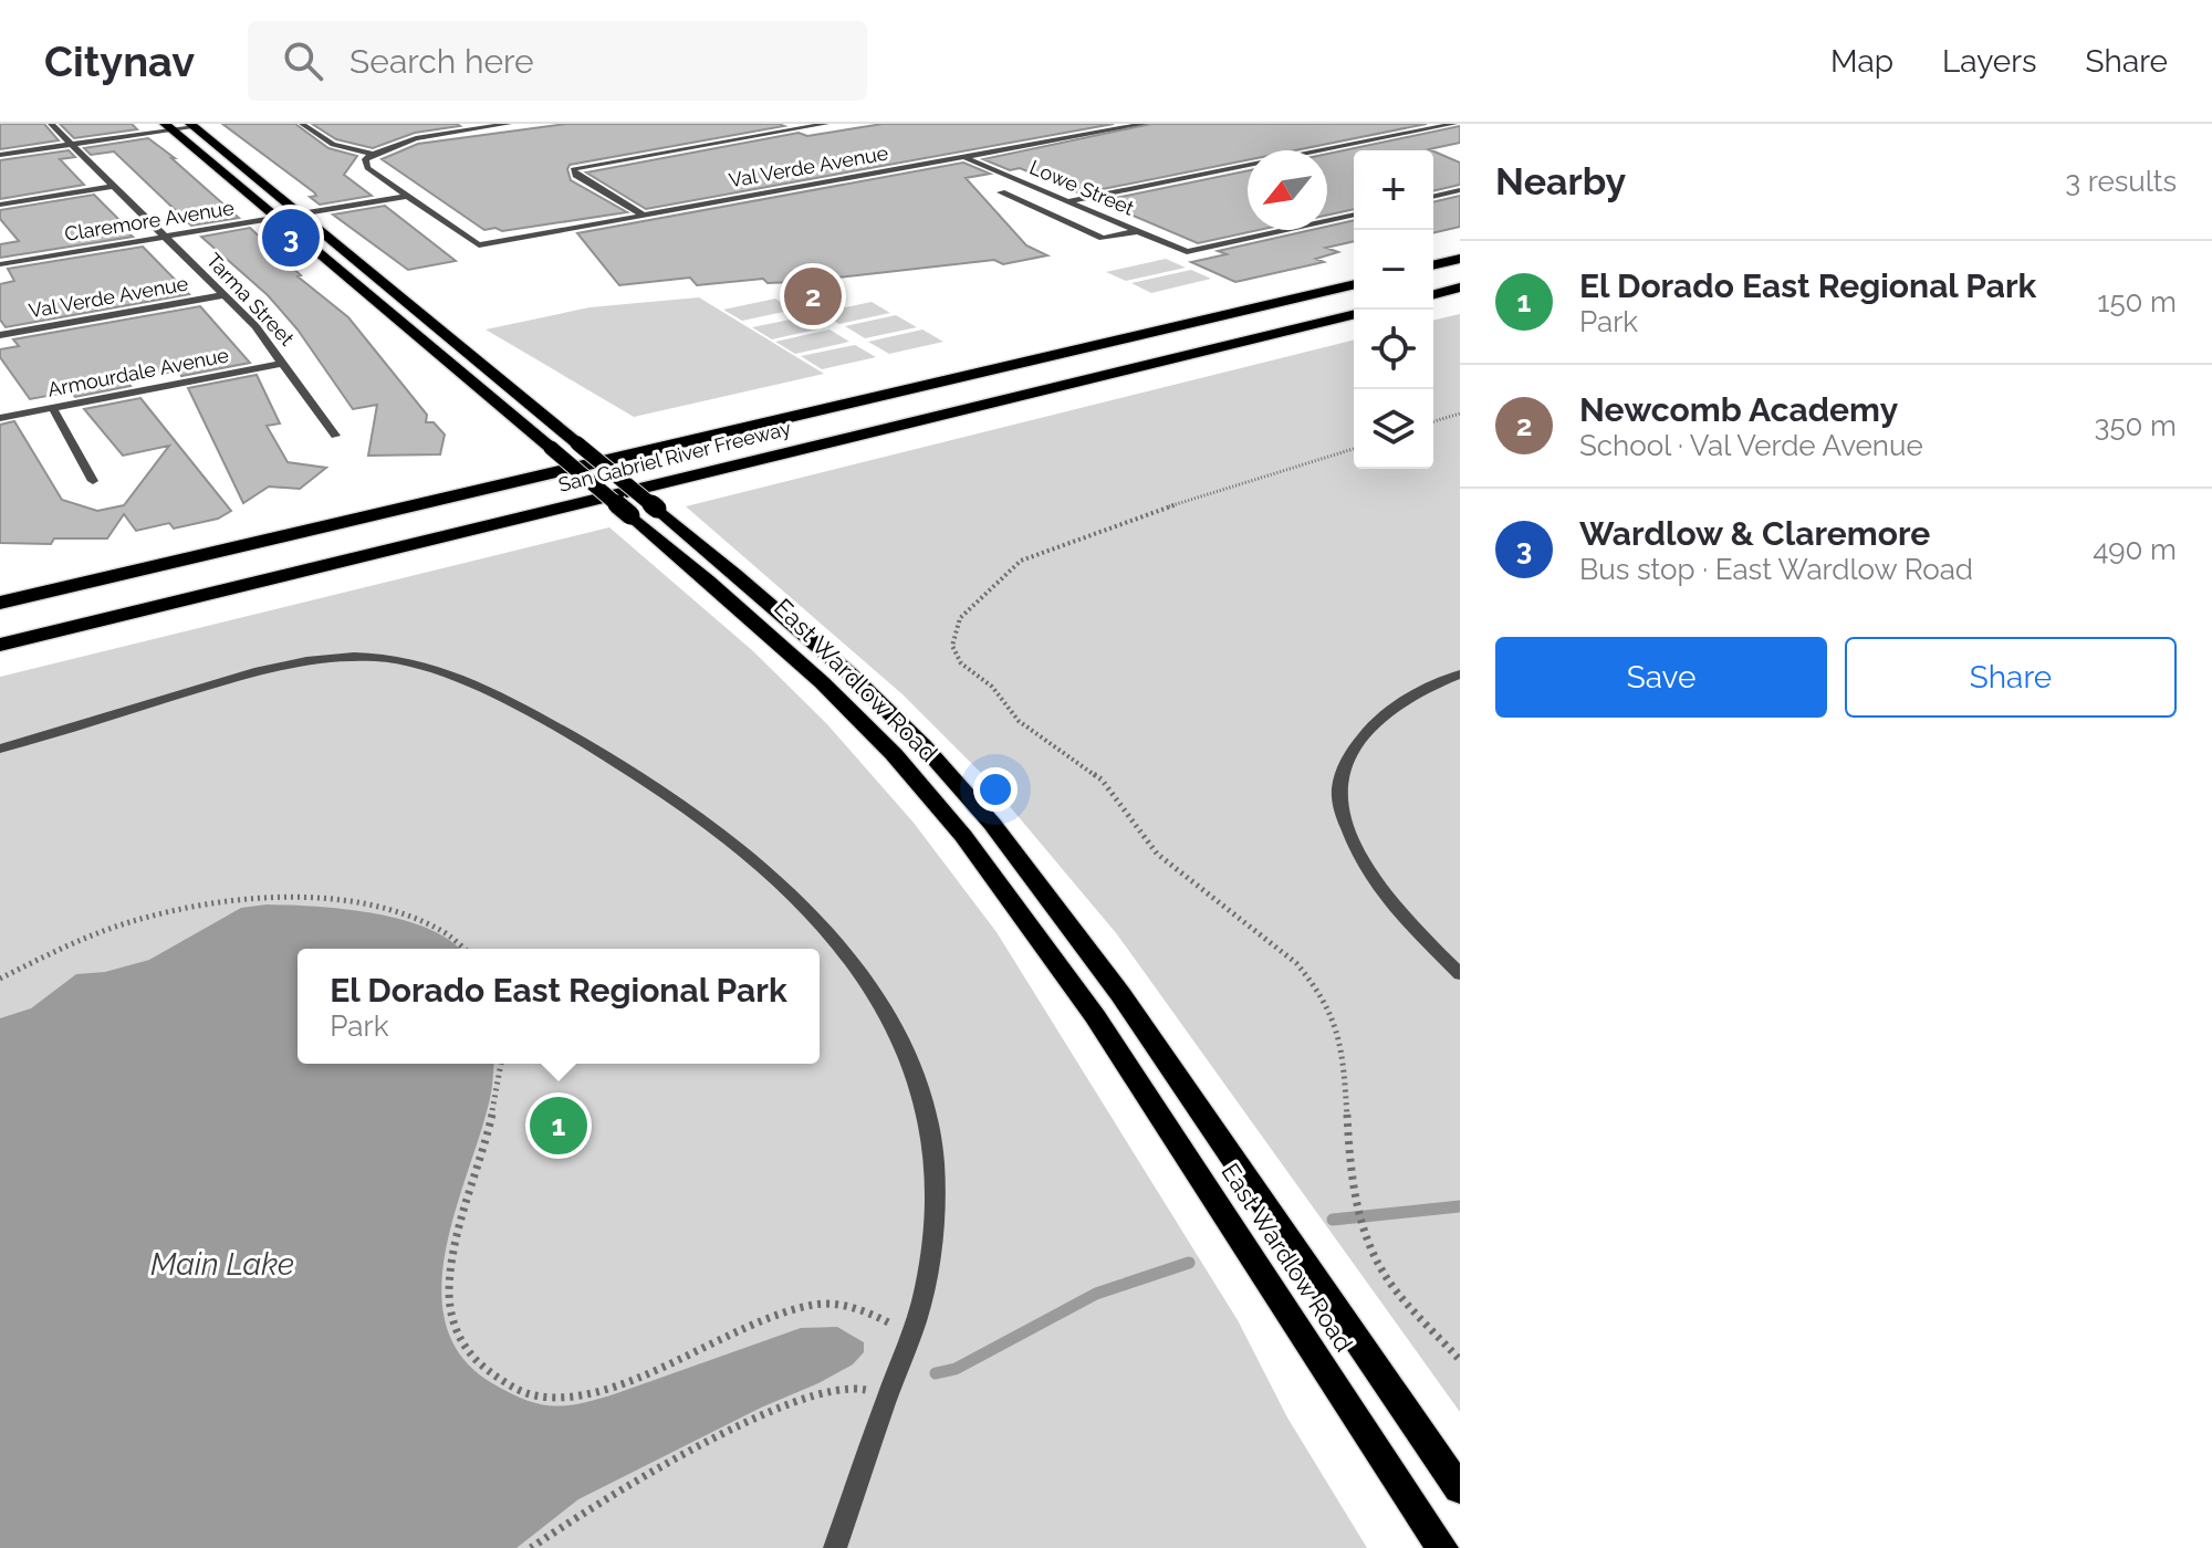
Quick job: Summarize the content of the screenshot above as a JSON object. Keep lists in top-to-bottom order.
{
  "streets": {
    "highway": ["San Gabriel River Freeway"],
    "main road": ["East Wardlow Road"],
    "street": [
      "Val Verde Avenue",
      "Lowe Street",
      "Claremore Avenue",
      "Tarma Street",
      "Armourdale Avenue"
    ]
  },
  "crossings": [
    ["Val Verde Avenue", "Lowe Street"],
    ["Val Verde Avenue", "Claremore Avenue"],
    ["Val Verde Avenue", "Tarma Street"],
    ["Claremore Avenue", "Tarma Street"],
    ["Claremore Avenue", "East Wardlow Road"],
    ["Tarma Street", "Armourdale Avenue"]
  ],
  "water": ["Main Lake"],
  "north": "bottom left",
  "page": {
    "header": "Citynav",
    "search": "Search here",
    "nav": ["Map", "Layers", "Share"],
    "heading": ["Nearby", "3 results"],
    "map_buttons": ["+", "−"],
    "pins": ["3", "2", "1"],
    "list": [
      {
        "mark": "1",
        "name": "El Dorado East Regional Park",
        "note": "Park",
        "value": "150 m"
      },
      {
        "mark": "2",
        "name": "Newcomb Academy",
        "note": "School · Val Verde Avenue",
        "value": "350 m"
      },
      {
        "mark": "3",
        "name": "Wardlow & Claremore",
        "note": "Bus stop · East Wardlow Road",
        "value": "490 m"
      }
    ],
    "buttons": ["Save", "Share"],
    "popup": ["El Dorado East Regional Park", "Park"]
  }
}
